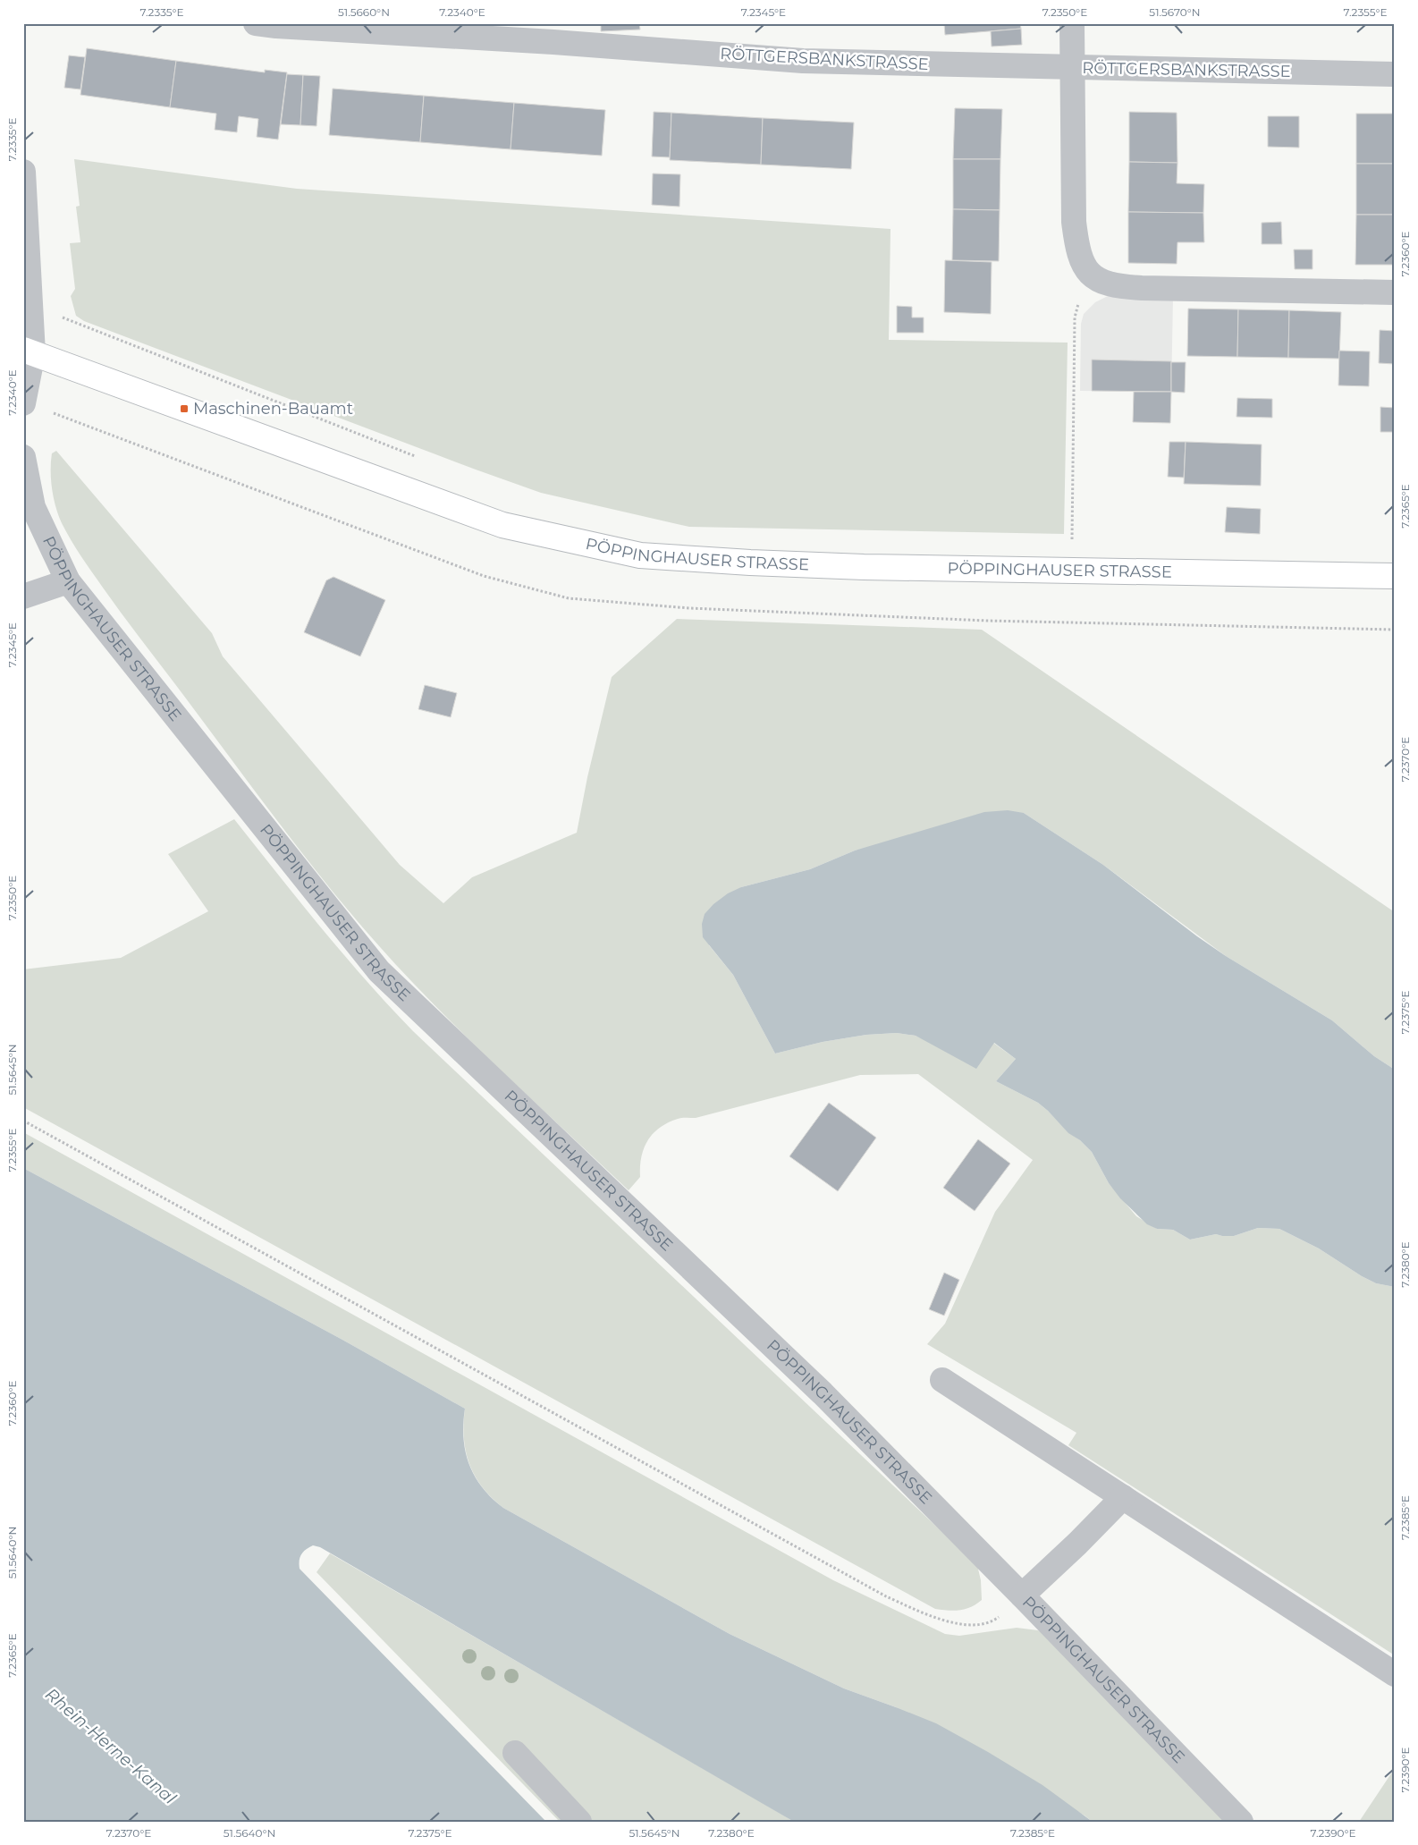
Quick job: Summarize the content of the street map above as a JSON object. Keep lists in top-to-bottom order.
{
  "streets": {
    "main road": ["PÖPPINGHAUSER STRASSE"],
    "street": ["RÖTTGERSBANKSTRASSE"]
  },
  "water": ["Rhein-Herne-Kanal"],
  "places": {
    "transit": ["Maschinen-Bauamt"]
  },
  "coordinates": [
    "7.2335°E",
    "51.5660°N",
    "7.2340°E",
    "7.2345°E",
    "7.2350°E",
    "51.5670°N",
    "7.2355°E",
    "7.2360°E",
    "7.2365°E",
    "7.2370°E",
    "7.2375°E",
    "51.5645°N",
    "7.2380°E",
    "7.2385°E",
    "51.5640°N",
    "7.2390°E"
  ]
}
